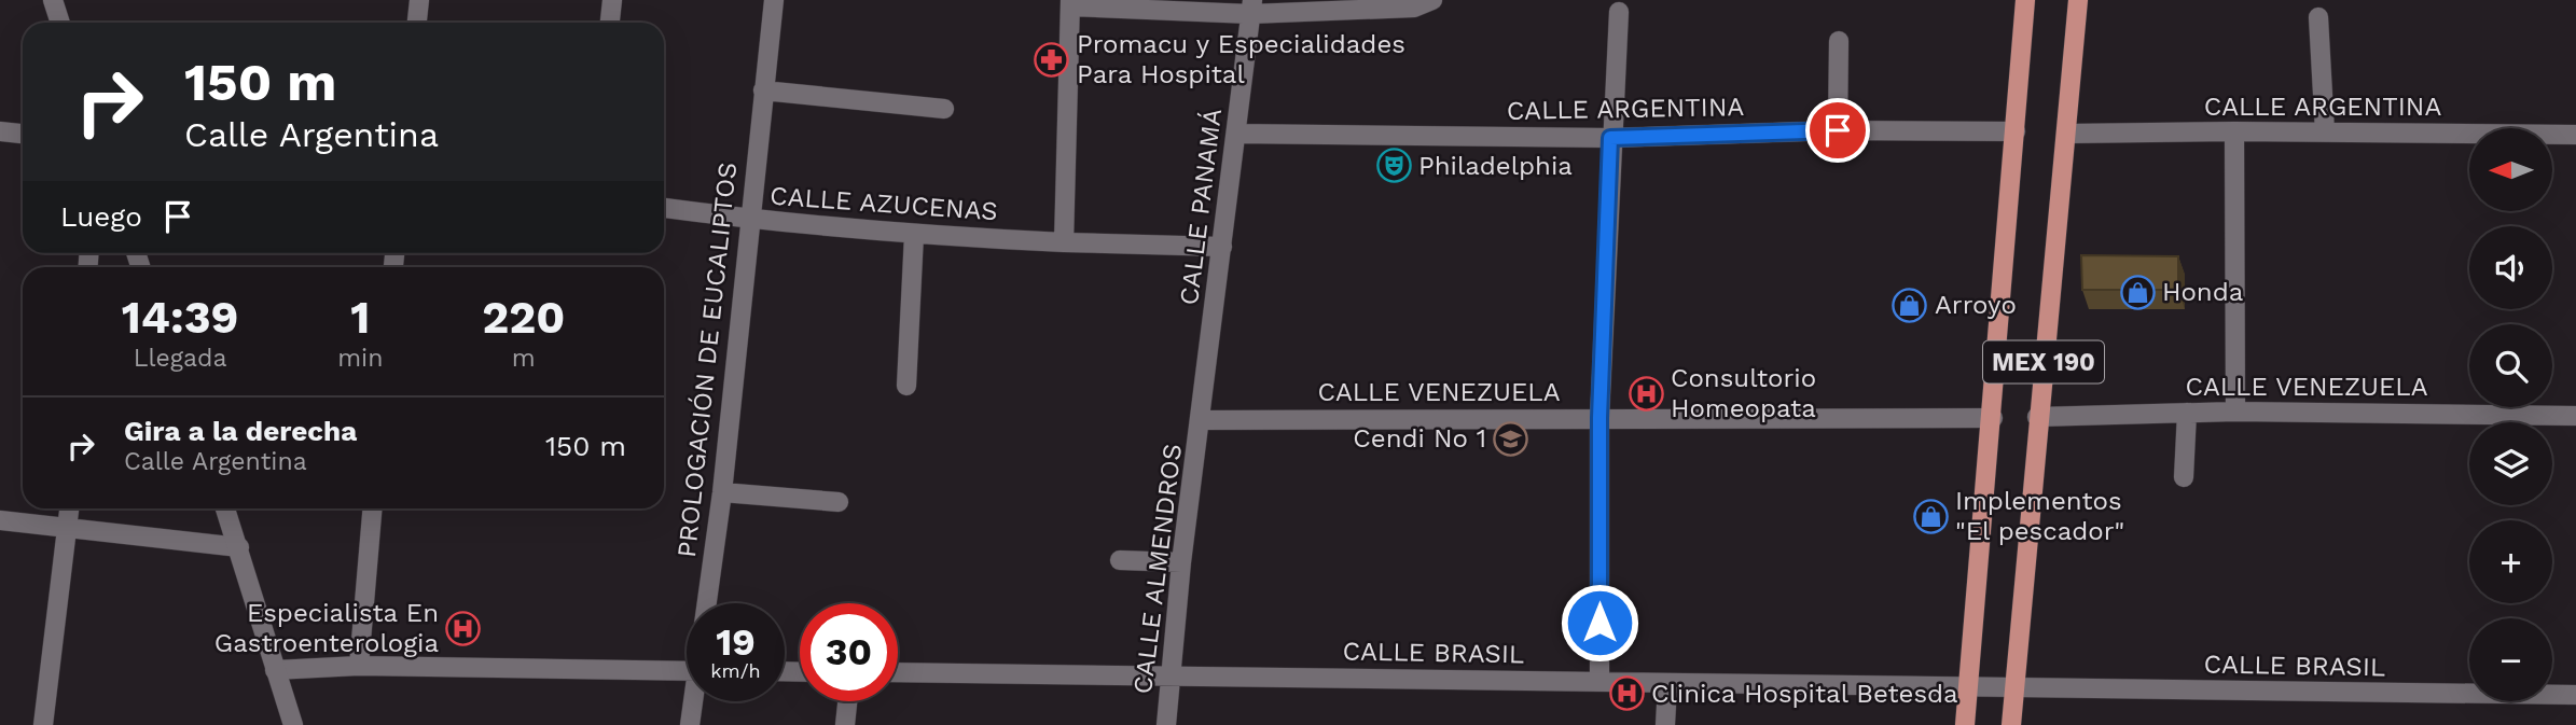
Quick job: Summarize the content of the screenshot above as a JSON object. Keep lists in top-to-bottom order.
{
  "streets": {
    "main road": ["MEX 190"],
    "street": [
      "CALLE ARGENTINA",
      "CALLE AZUCENAS",
      "CALLE PANAMÁ",
      "PROLOGACIÓN DE EUCALIPTOS",
      "CALLE VENEZUELA",
      "CALLE ALMENDROS",
      "CALLE BRASIL"
    ]
  },
  "crossings": [
    ["CALLE ARGENTINA", "CALLE PANAMÁ"],
    ["CALLE ARGENTINA", "MEX 190"],
    ["CALLE AZUCENAS", "CALLE PANAMÁ"],
    ["CALLE AZUCENAS", "PROLOGACIÓN DE EUCALIPTOS"],
    ["CALLE PANAMÁ", "CALLE VENEZUELA"],
    ["CALLE PANAMÁ", "CALLE ALMENDROS"],
    ["MEX 190", "CALLE VENEZUELA"],
    ["MEX 190", "CALLE BRASIL"],
    ["CALLE VENEZUELA", "CALLE ALMENDROS"],
    ["CALLE ALMENDROS", "CALLE BRASIL"]
  ],
  "places": {
    "pharmacy": ["Promacu y Especialidades Para Hospital"],
    "theatre": ["Philadelphia"],
    "shop": ["Honda", "Arroyo", "Implementos \"El pescador\""],
    "hospital": ["Consultorio Homeopata", "Especialista En Gastroenterologia", "Clinica Hospital Betesda"],
    "school or university": ["Cendi No 1"]
  },
  "north": "left",
  "page": {
    "turn": ["150 m", "Calle Argentina"],
    "map_buttons": ["+", "−"],
    "then": "Luego",
    "eta": [
      "14:39",
      "Llegada",
      "1",
      "min",
      "220",
      "m"
    ],
    "list": [
      {
        "name": "Gira a la derecha",
        "note": "Calle Argentina",
        "value": "150 m"
      }
    ],
    "speed": "19 km/h",
    "limit": "30"
  }
}
